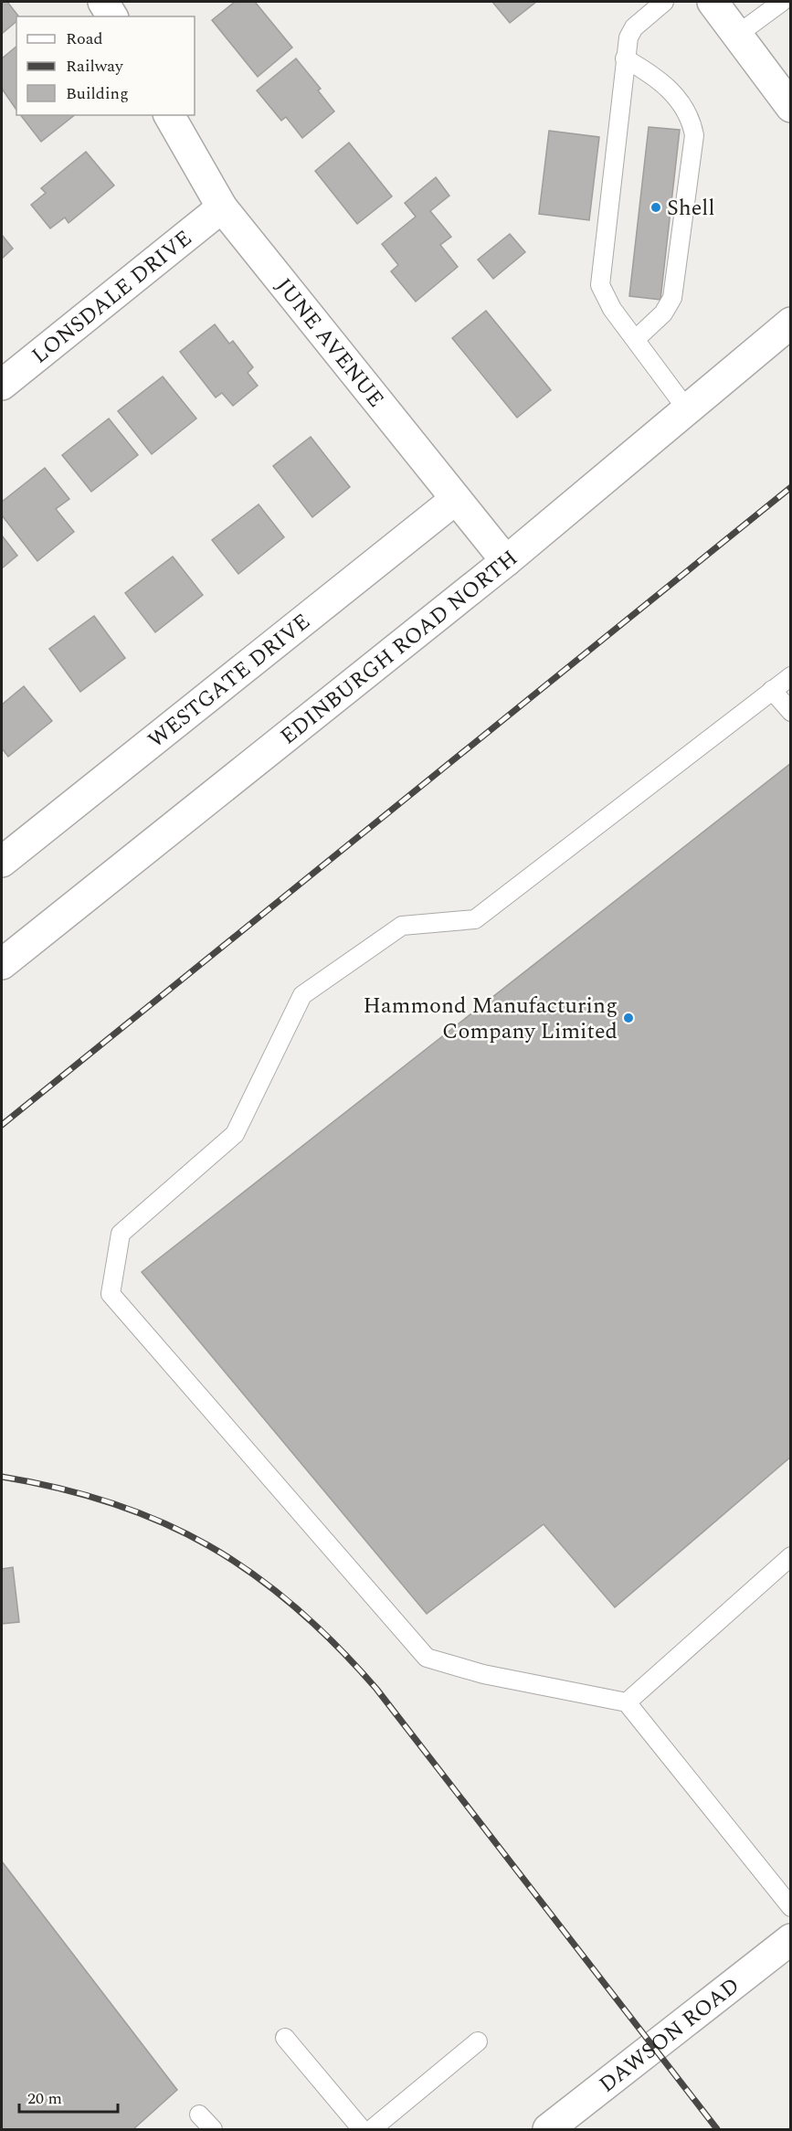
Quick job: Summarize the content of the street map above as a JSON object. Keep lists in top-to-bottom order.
{
  "streets": {
    "street": [
      "LONSDALE DRIVE",
      "JUNE AVENUE",
      "EDINBURGH ROAD NORTH",
      "WESTGATE DRIVE",
      "DAWSON ROAD"
    ]
  },
  "crossings": [
    ["LONSDALE DRIVE", "JUNE AVENUE"],
    ["JUNE AVENUE", "EDINBURGH ROAD NORTH"],
    ["JUNE AVENUE", "WESTGATE DRIVE"]
  ],
  "places": ["Shell", "Hammond Manufacturing Company Limited"],
  "legend": ["Road", "Railway", "Building"],
  "scale_bar": "20 m"
}
